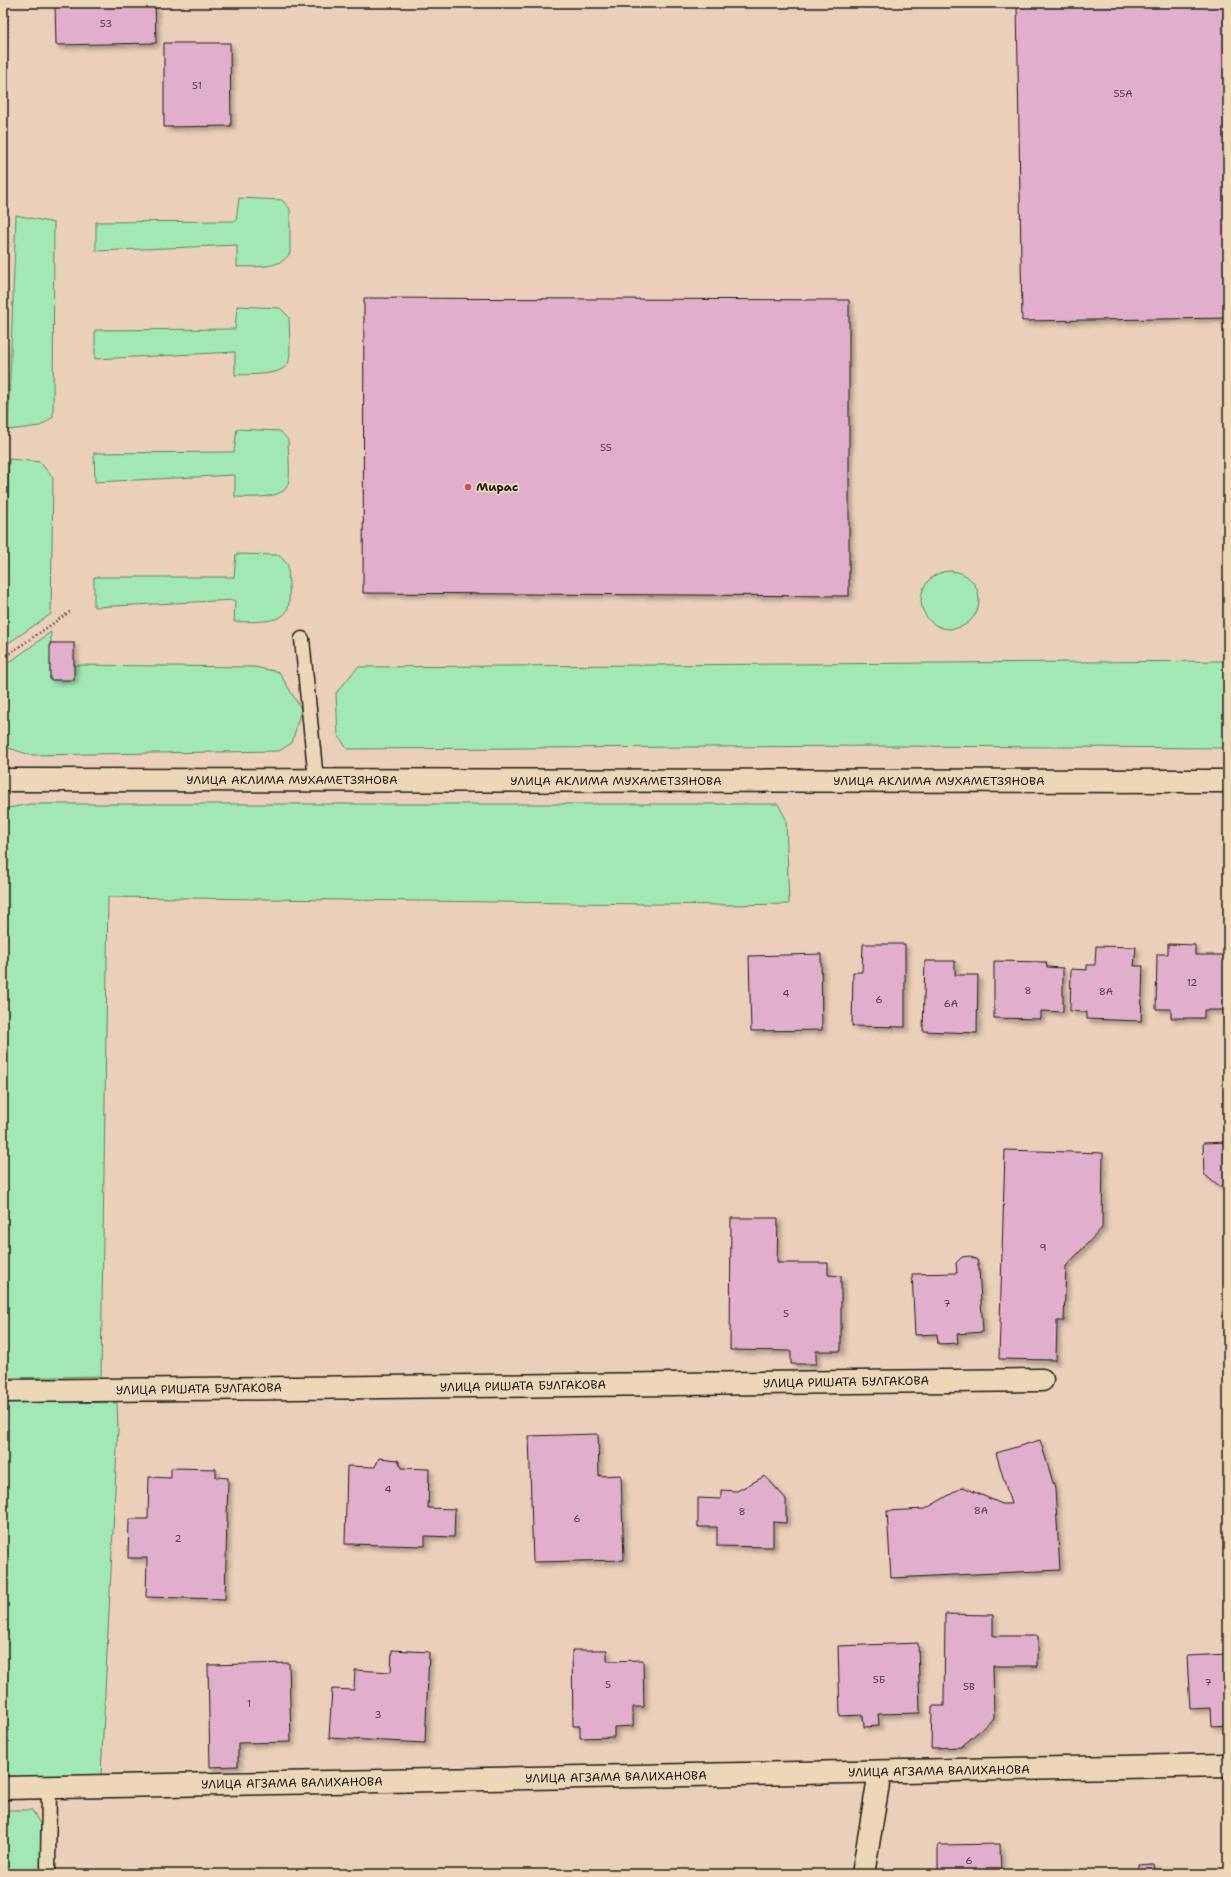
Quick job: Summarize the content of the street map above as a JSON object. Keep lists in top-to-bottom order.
{
  "streets": {
    "street": ["УЛИЦА АКЛИМА МУХАМЕТЗЯНОВА", "УЛИЦА РИШАТА БУЛГАКОВА", "УЛИЦА АГЗАМА ВАЛИХАНОВА"]
  },
  "places": ["Мирас"],
  "house_numbers": [
    "53",
    "51",
    "55А",
    "55",
    "12",
    "8",
    "8А",
    "4",
    "6",
    "6А",
    "9",
    "7",
    "5",
    "4",
    "8А",
    "8",
    "6",
    "2",
    "5Б",
    "7",
    "5",
    "5В",
    "1",
    "3",
    "6"
  ]
}
